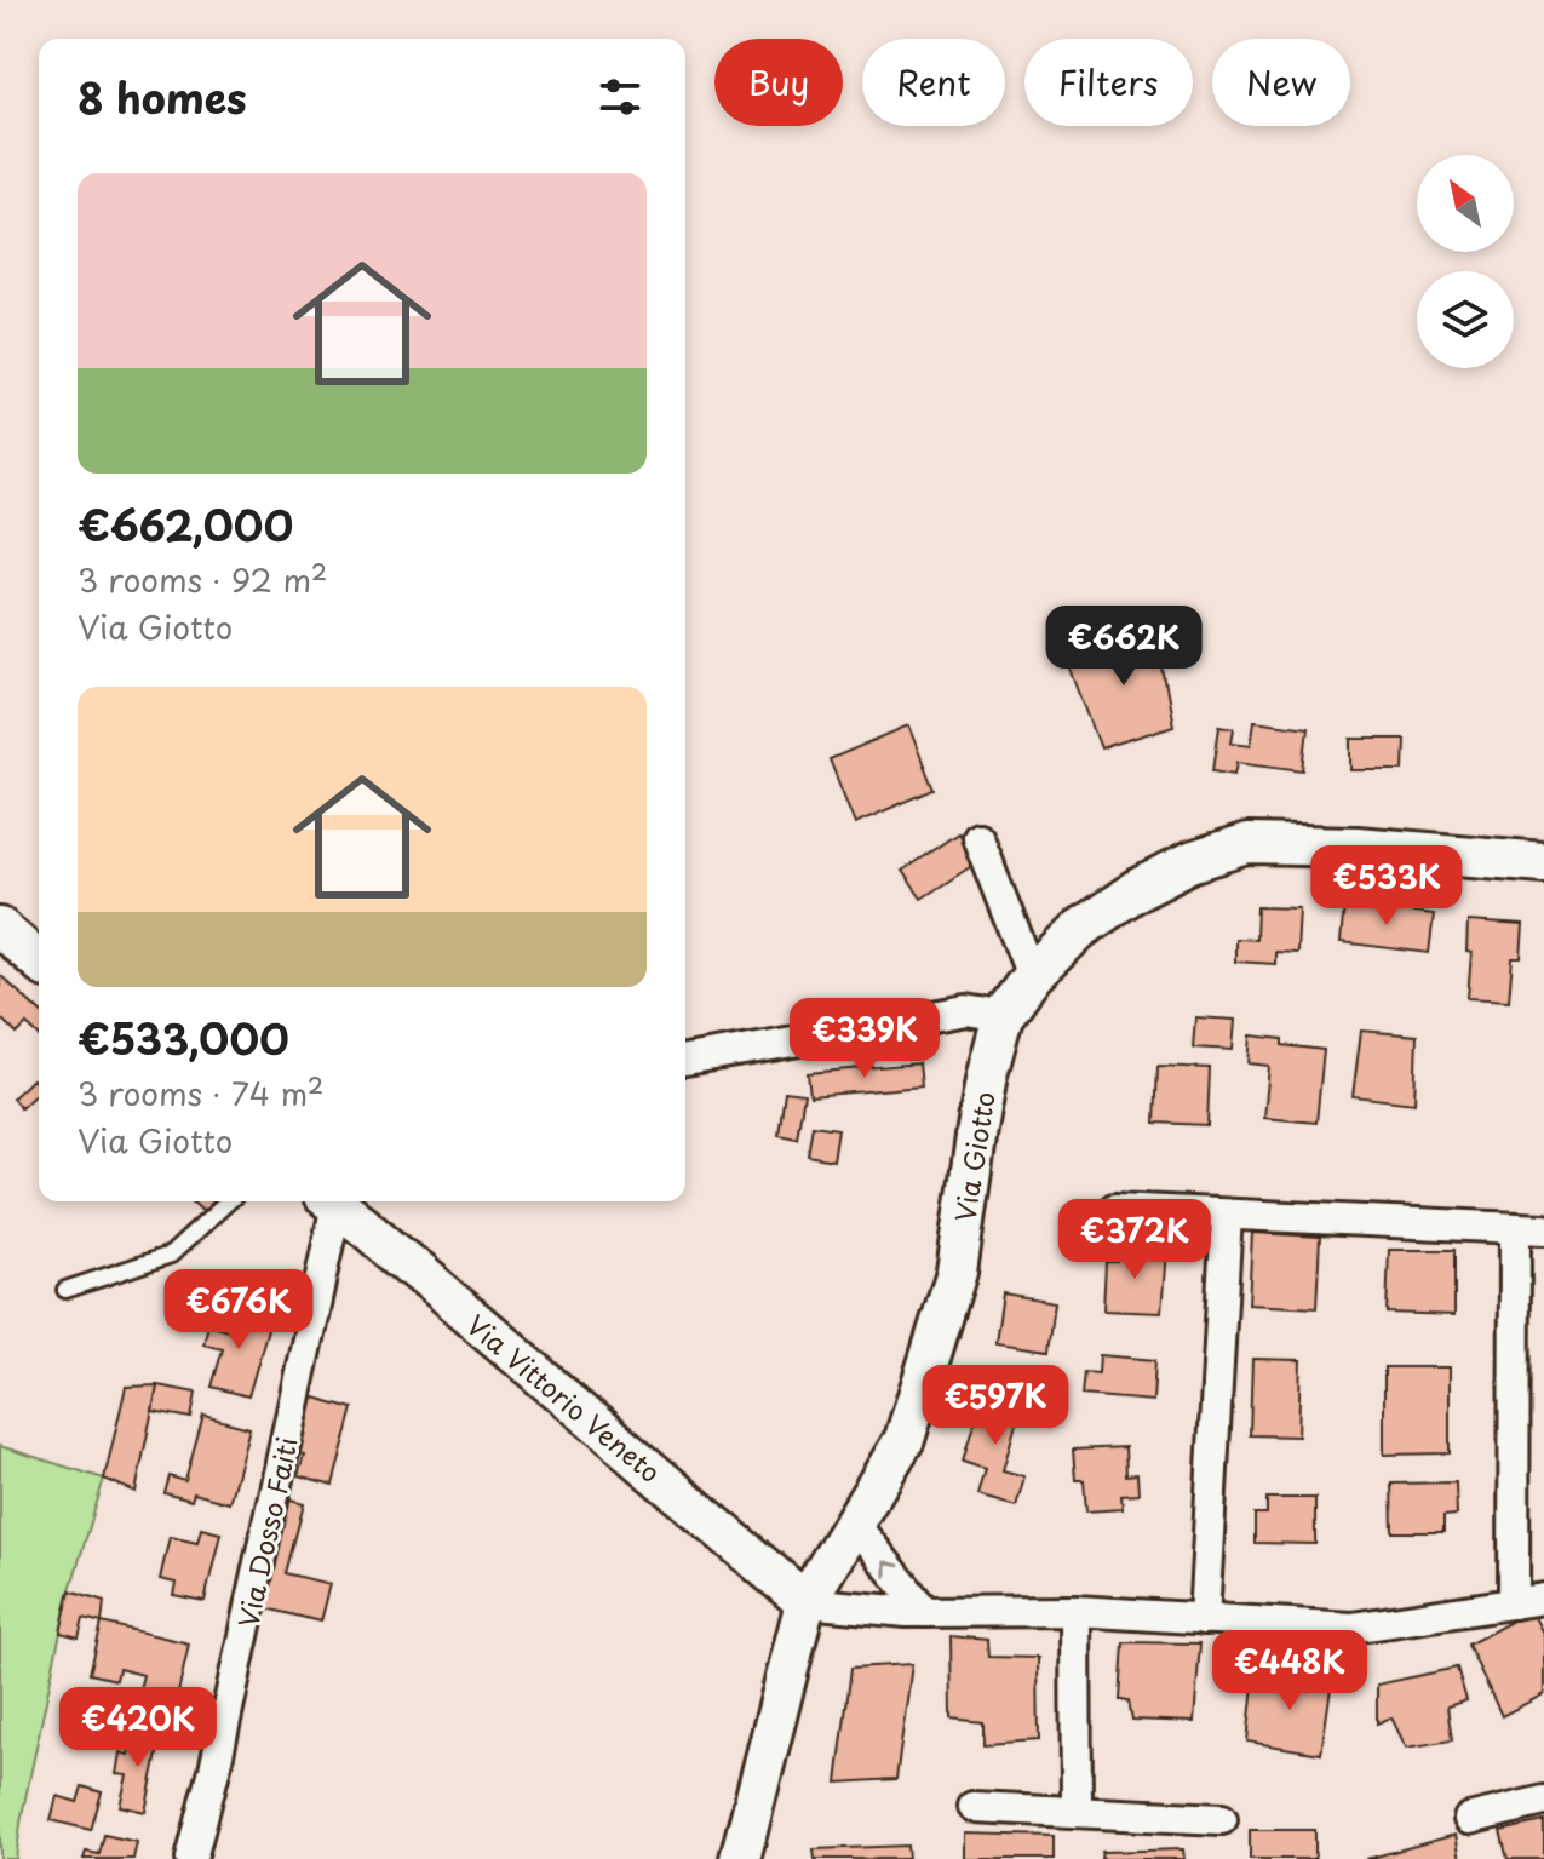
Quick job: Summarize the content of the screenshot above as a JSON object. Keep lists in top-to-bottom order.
{
  "streets": {
    "street": ["Via Giotto", "Via Vittorio Veneto", "Via Dosso Faiti"]
  },
  "crossings": [
    ["Via Giotto", "Via Vittorio Veneto"]
  ],
  "north": "top left",
  "page": {
    "chip": [
      "Buy",
      "Rent",
      "Filters",
      "New"
    ],
    "heading": "8 homes",
    "list": [
      {
        "name": "€662,000",
        "note": "3 rooms · 92 m² · Via Giotto"
      },
      {
        "name": "€533,000",
        "note": "3 rooms · 74 m² · Via Giotto"
      }
    ],
    "price": [
      "€662K",
      "€533K",
      "€339K",
      "€372K",
      "€676K",
      "€597K",
      "€448K",
      "€420K"
    ]
  }
}
